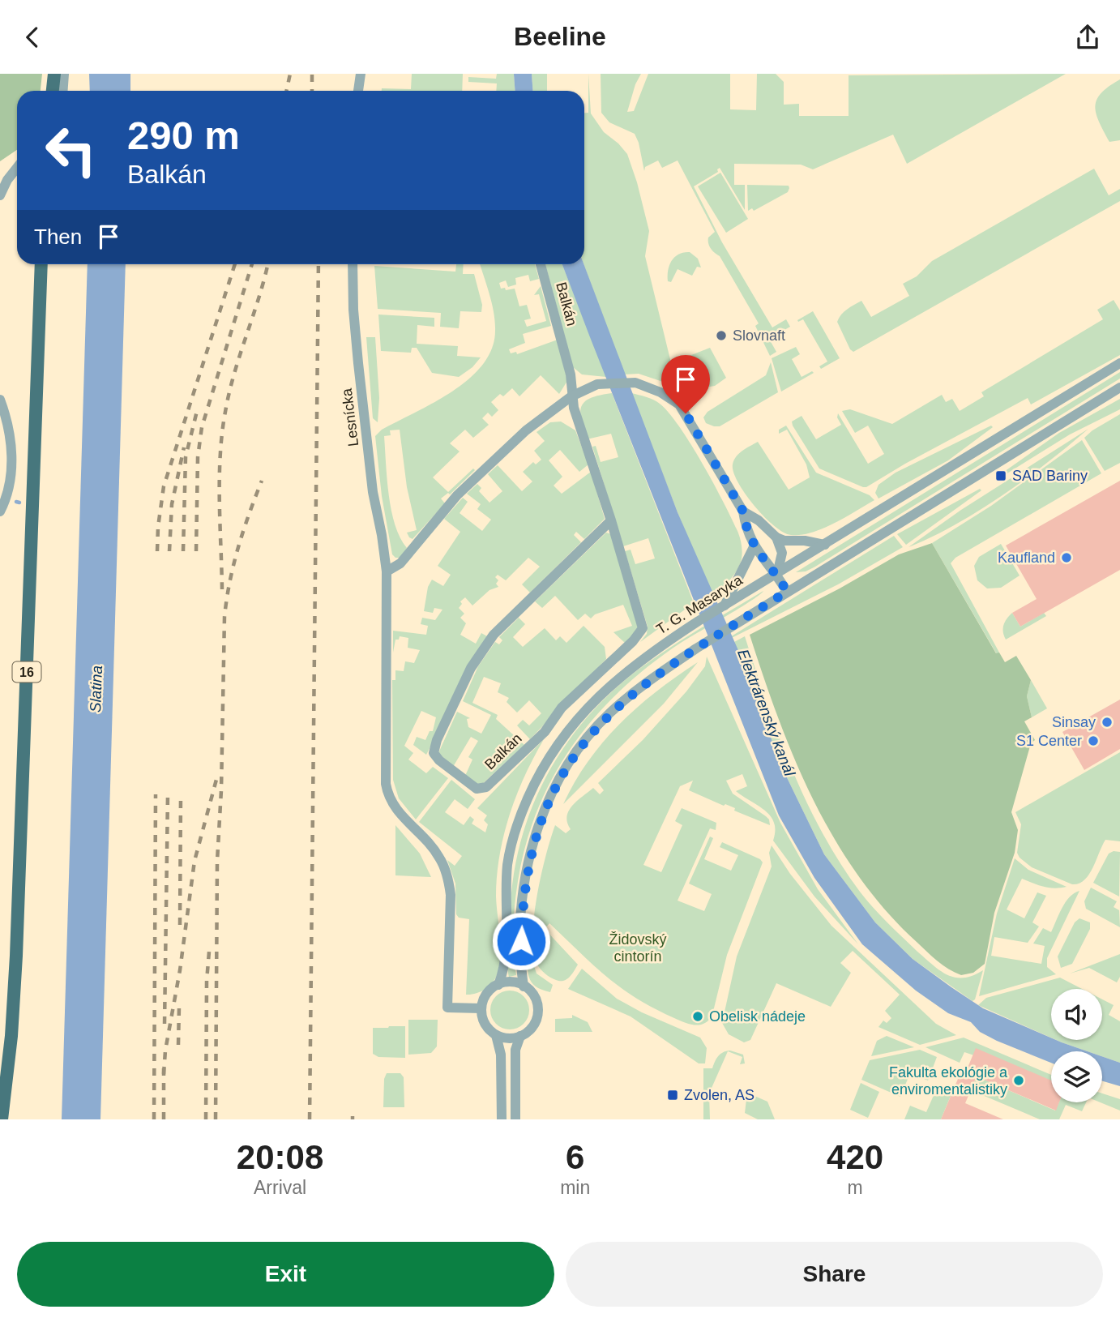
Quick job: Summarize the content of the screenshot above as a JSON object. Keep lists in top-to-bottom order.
{
  "streets": {
    "main road": ["16"],
    "street": ["Balkán", "Lesnícka", "T. G. Masaryka"]
  },
  "crossings": [
    ["Lesnícka", "T. G. Masaryka"]
  ],
  "water": ["Slatina", "Elektrárenský kanál"],
  "parks": ["Židovský cintorín"],
  "places": {
    "other": [
      "Slovnaft",
      "Kaufland",
      "Sinsay",
      "S1 Center",
      "Obelisk nádeje",
      "Fakulta ekológie a enviromentalistiky"
    ],
    "transit": ["SAD Bariny", "Zvolen, AS"]
  },
  "page": {
    "header": "Beeline",
    "turn": ["290 m", "Balkán"],
    "then": "Then",
    "eta": [
      "20:08",
      "Arrival",
      "6",
      "min",
      "420",
      "m"
    ],
    "buttons": ["Exit", "Share"]
  }
}
